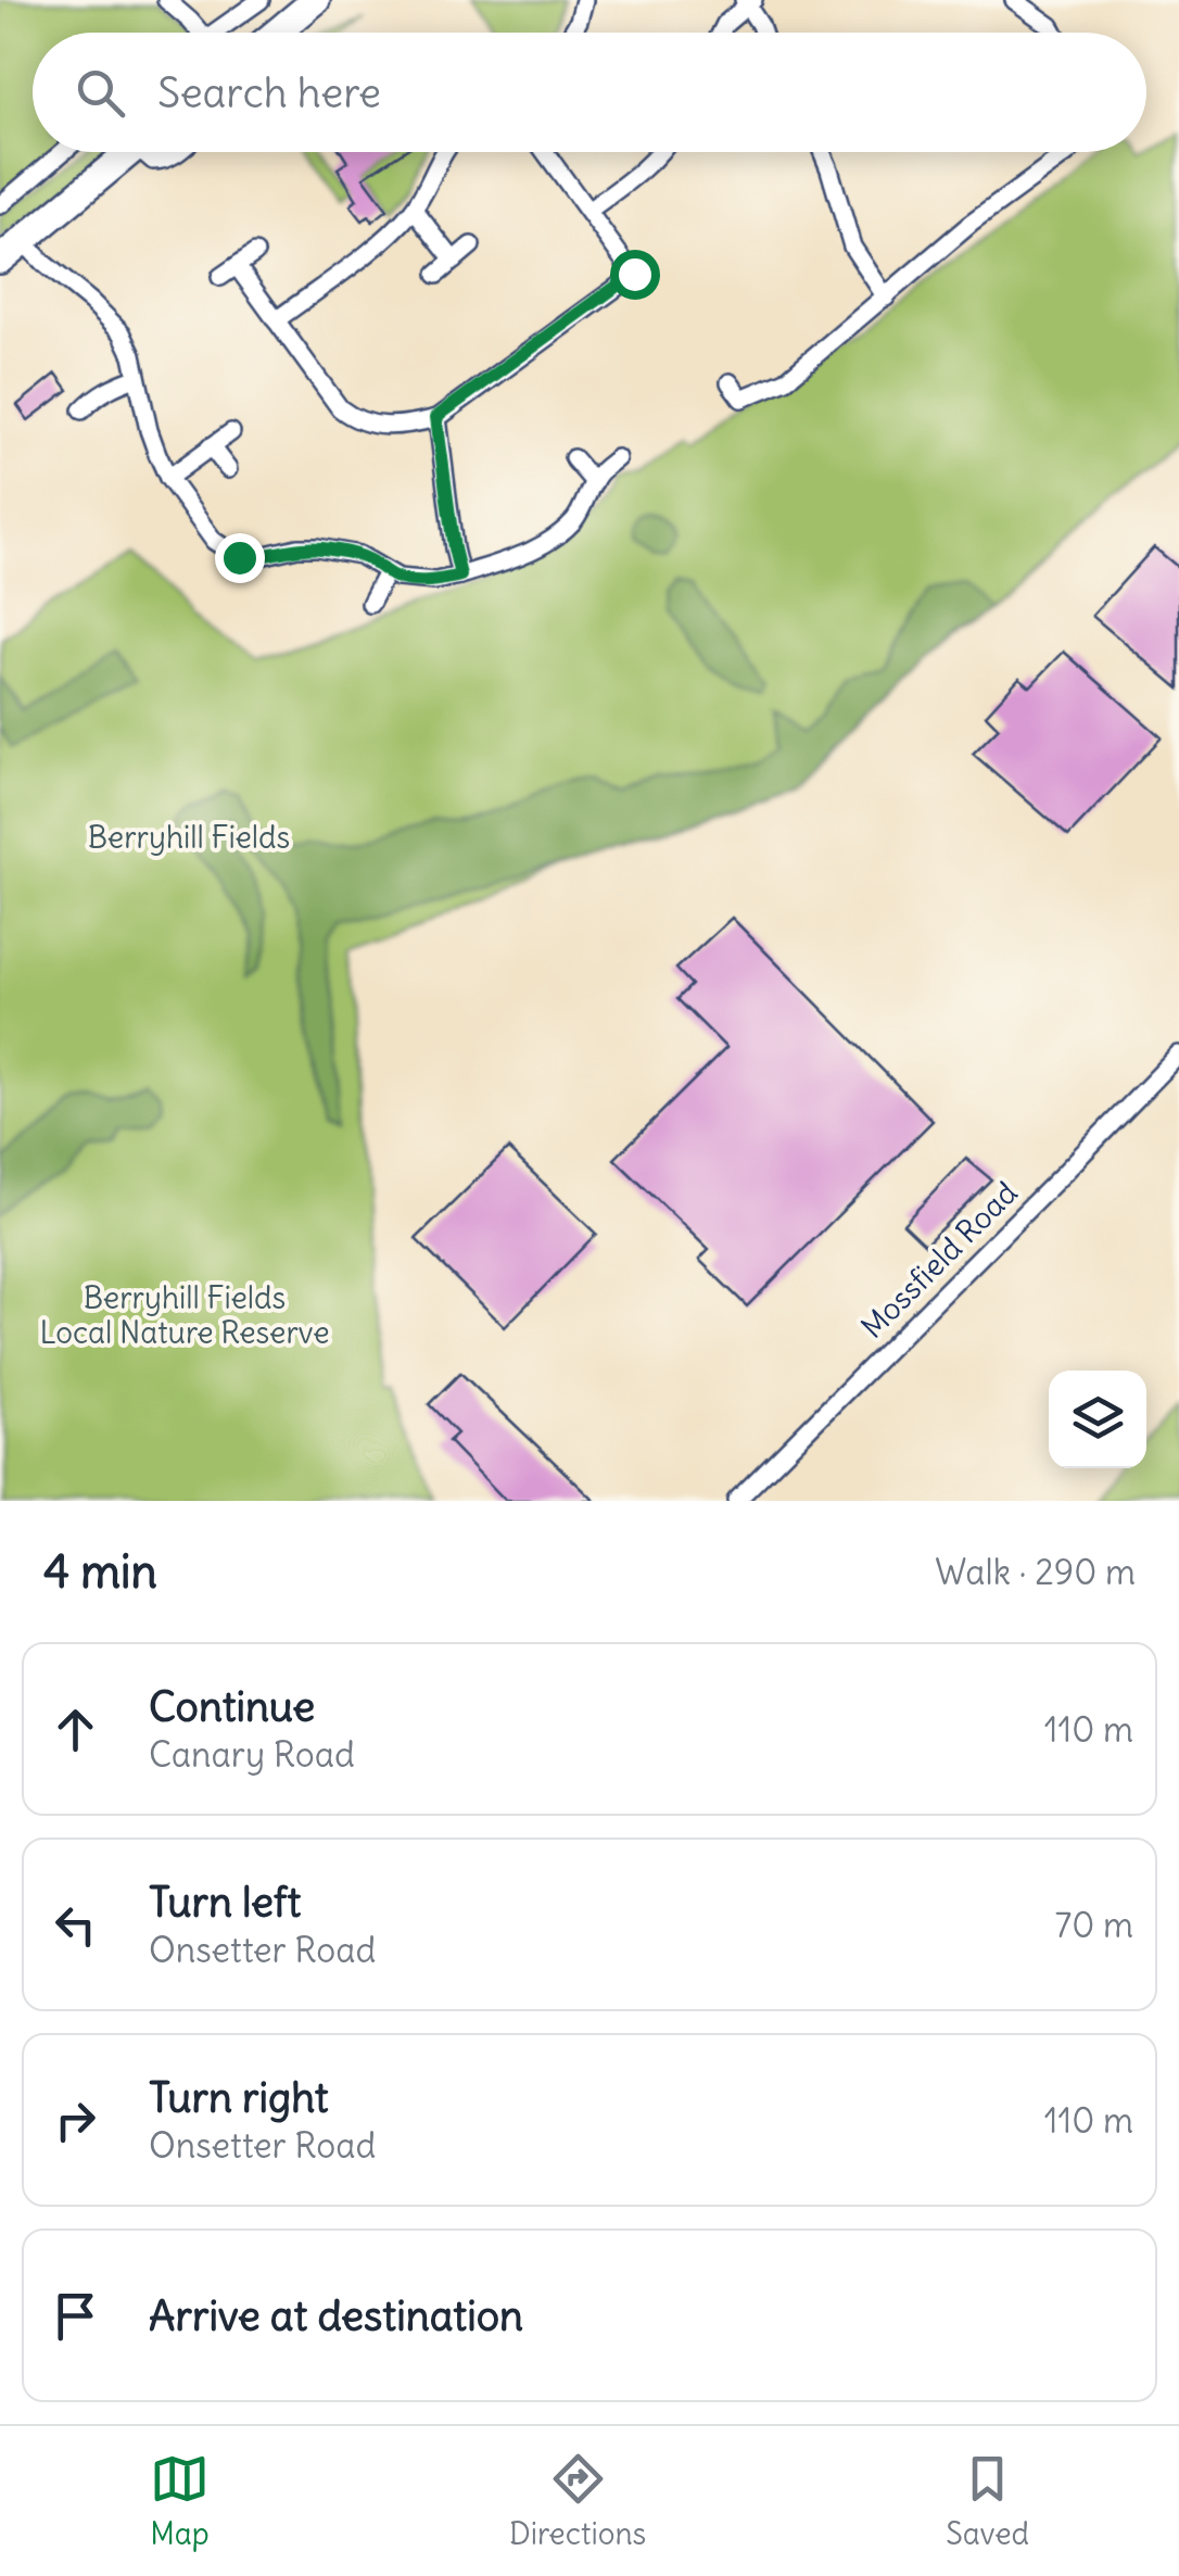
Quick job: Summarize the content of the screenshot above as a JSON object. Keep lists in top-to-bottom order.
{
  "streets": {
    "street": ["Mossfield Road"]
  },
  "parks": ["Berryhill Fields", "Berryhill Fields Local Nature Reserve"],
  "page": {
    "search": "Search here",
    "heading": ["4 min", "Walk · 290 m"],
    "list": [
      ["Continue", "Canary Road", "110 m"],
      ["Turn left", "Onsetter Road", "70 m"],
      ["Turn right", "Onsetter Road", "110 m"],
      "Arrive at destination"
    ],
    "nav": ["Map", "Directions", "Saved"]
  }
}
